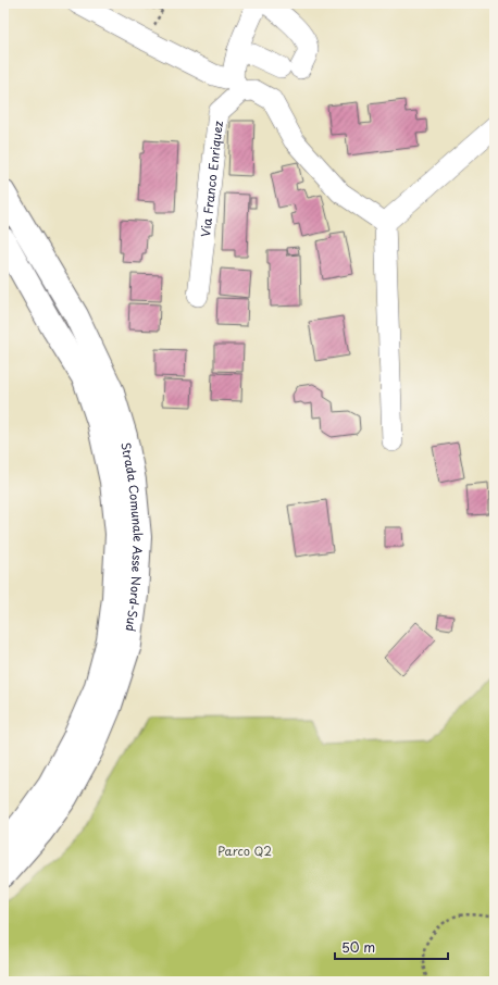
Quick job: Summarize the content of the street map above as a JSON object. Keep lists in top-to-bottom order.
{
  "streets": {
    "highway": ["Strada Comunale Asse Nord-Sud"],
    "street": ["Via Franco Enriquez"]
  },
  "parks": ["Parco Q2"],
  "scale_bar": "50 m"
}
